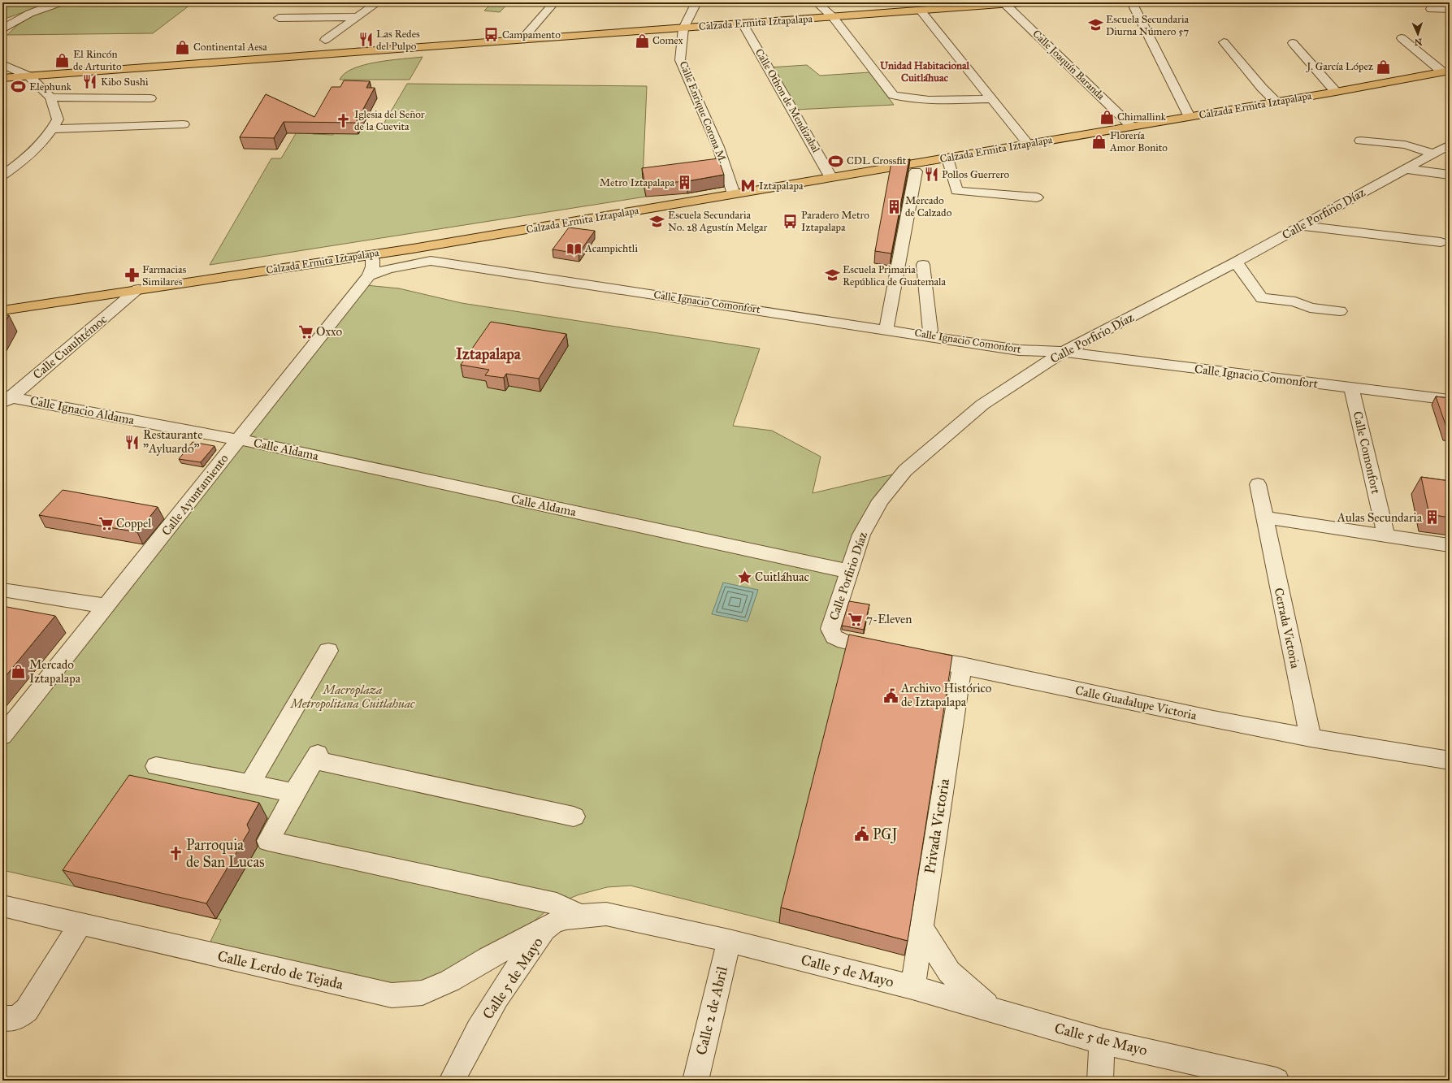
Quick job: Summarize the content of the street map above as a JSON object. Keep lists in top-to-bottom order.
{
  "streets": {
    "main road": ["Calzada Ermita Iztapalapa"],
    "street": [
      "Calle Joaquín Baranda",
      "Calle Othon de Mendizabal",
      "Calle Enrique Corona M.",
      "Calle Porfirio Díaz",
      "Calle Ignacio Comonfort",
      "Calle Cuauhtémoc",
      "Calle Ignacio Aldama",
      "Calle Aldama",
      "Calle Comonfort",
      "Calle Ayuntamiento",
      "Cerrada Victoria",
      "Calle Guadalupe Victoria",
      "Privada Victoria",
      "Calle Lerdo de Tejada",
      "Calle 5 de Mayo",
      "Calle 2 de Abril"
    ]
  },
  "crossings": [
    ["Calzada Ermita Iztapalapa", "Calle Joaquín Baranda"],
    ["Calzada Ermita Iztapalapa", "Calle Othon de Mendizabal"],
    ["Calzada Ermita Iztapalapa", "Calle Enrique Corona M."],
    ["Calzada Ermita Iztapalapa", "Calle Ignacio Comonfort"],
    ["Calzada Ermita Iztapalapa", "Calle Cuauhtémoc"],
    ["Calzada Ermita Iztapalapa", "Calle Ayuntamiento"],
    ["Calle Porfirio Díaz", "Calle Ignacio Comonfort"],
    ["Calle Porfirio Díaz", "Calle Aldama"],
    ["Calle Ignacio Comonfort", "Calle Comonfort"],
    ["Calle Ignacio Comonfort", "Calle Ayuntamiento"],
    ["Calle Cuauhtémoc", "Calle Ignacio Aldama"],
    ["Calle Ignacio Aldama", "Calle Aldama"],
    ["Calle Ignacio Aldama", "Calle Ayuntamiento"],
    ["Calle Aldama", "Calle Ayuntamiento"],
    ["Cerrada Victoria", "Calle Guadalupe Victoria"],
    ["Calle Guadalupe Victoria", "Privada Victoria"],
    ["Privada Victoria", "Calle 5 de Mayo"],
    ["Calle Lerdo de Tejada", "Calle 5 de Mayo"],
    ["Calle 5 de Mayo", "Calle 2 de Abril"]
  ],
  "districts": ["Unidad Habitacional Cuitláhuac", "Iztapalapa"],
  "parks": ["Macroplaza Metropolitana Cuitlahuac"],
  "places": {
    "school or university": ["Escuela Secundaria Diurna Número 57", "Escuela Secundaria No. 28 Agustín Melgar", "Escuela Primaria República de Guatemala"],
    "bus stop": ["Campamento", "Paradero Metro Iztapalapa"],
    "restaurant": [
      "Las Redes del Pulpo",
      "Kibo Sushi",
      "Pollos Guerrero",
      "Restaurante \"Ayluardo\""
    ],
    "shop": [
      "Comex",
      "Continental Aesa",
      "El Rincón de Arturito",
      "J. García López",
      "Chimallink",
      "Florería Amor Bonito",
      "Mercado Iztapalapa"
    ],
    "sports": ["Elephunk", "CDL Crossfit"],
    "church": ["Iglesia del Señor de la Cuevita", "Parroquia de San Lucas"],
    "building": ["Metro Iztapalapa", "Mercado de Calzado", "Aulas Secundaria"],
    "metro station": ["Iztapalapa"],
    "library": ["Acampichtli"],
    "pharmacy": ["Farmacias Similares"],
    "supermarket": ["Oxxo", "Coppel", "7-Eleven"],
    "place": ["Cuitláhuac"],
    "public building": ["Archivo Histórico de Iztapalapa", "PGJ"]
  },
  "north": "bottom"
}
